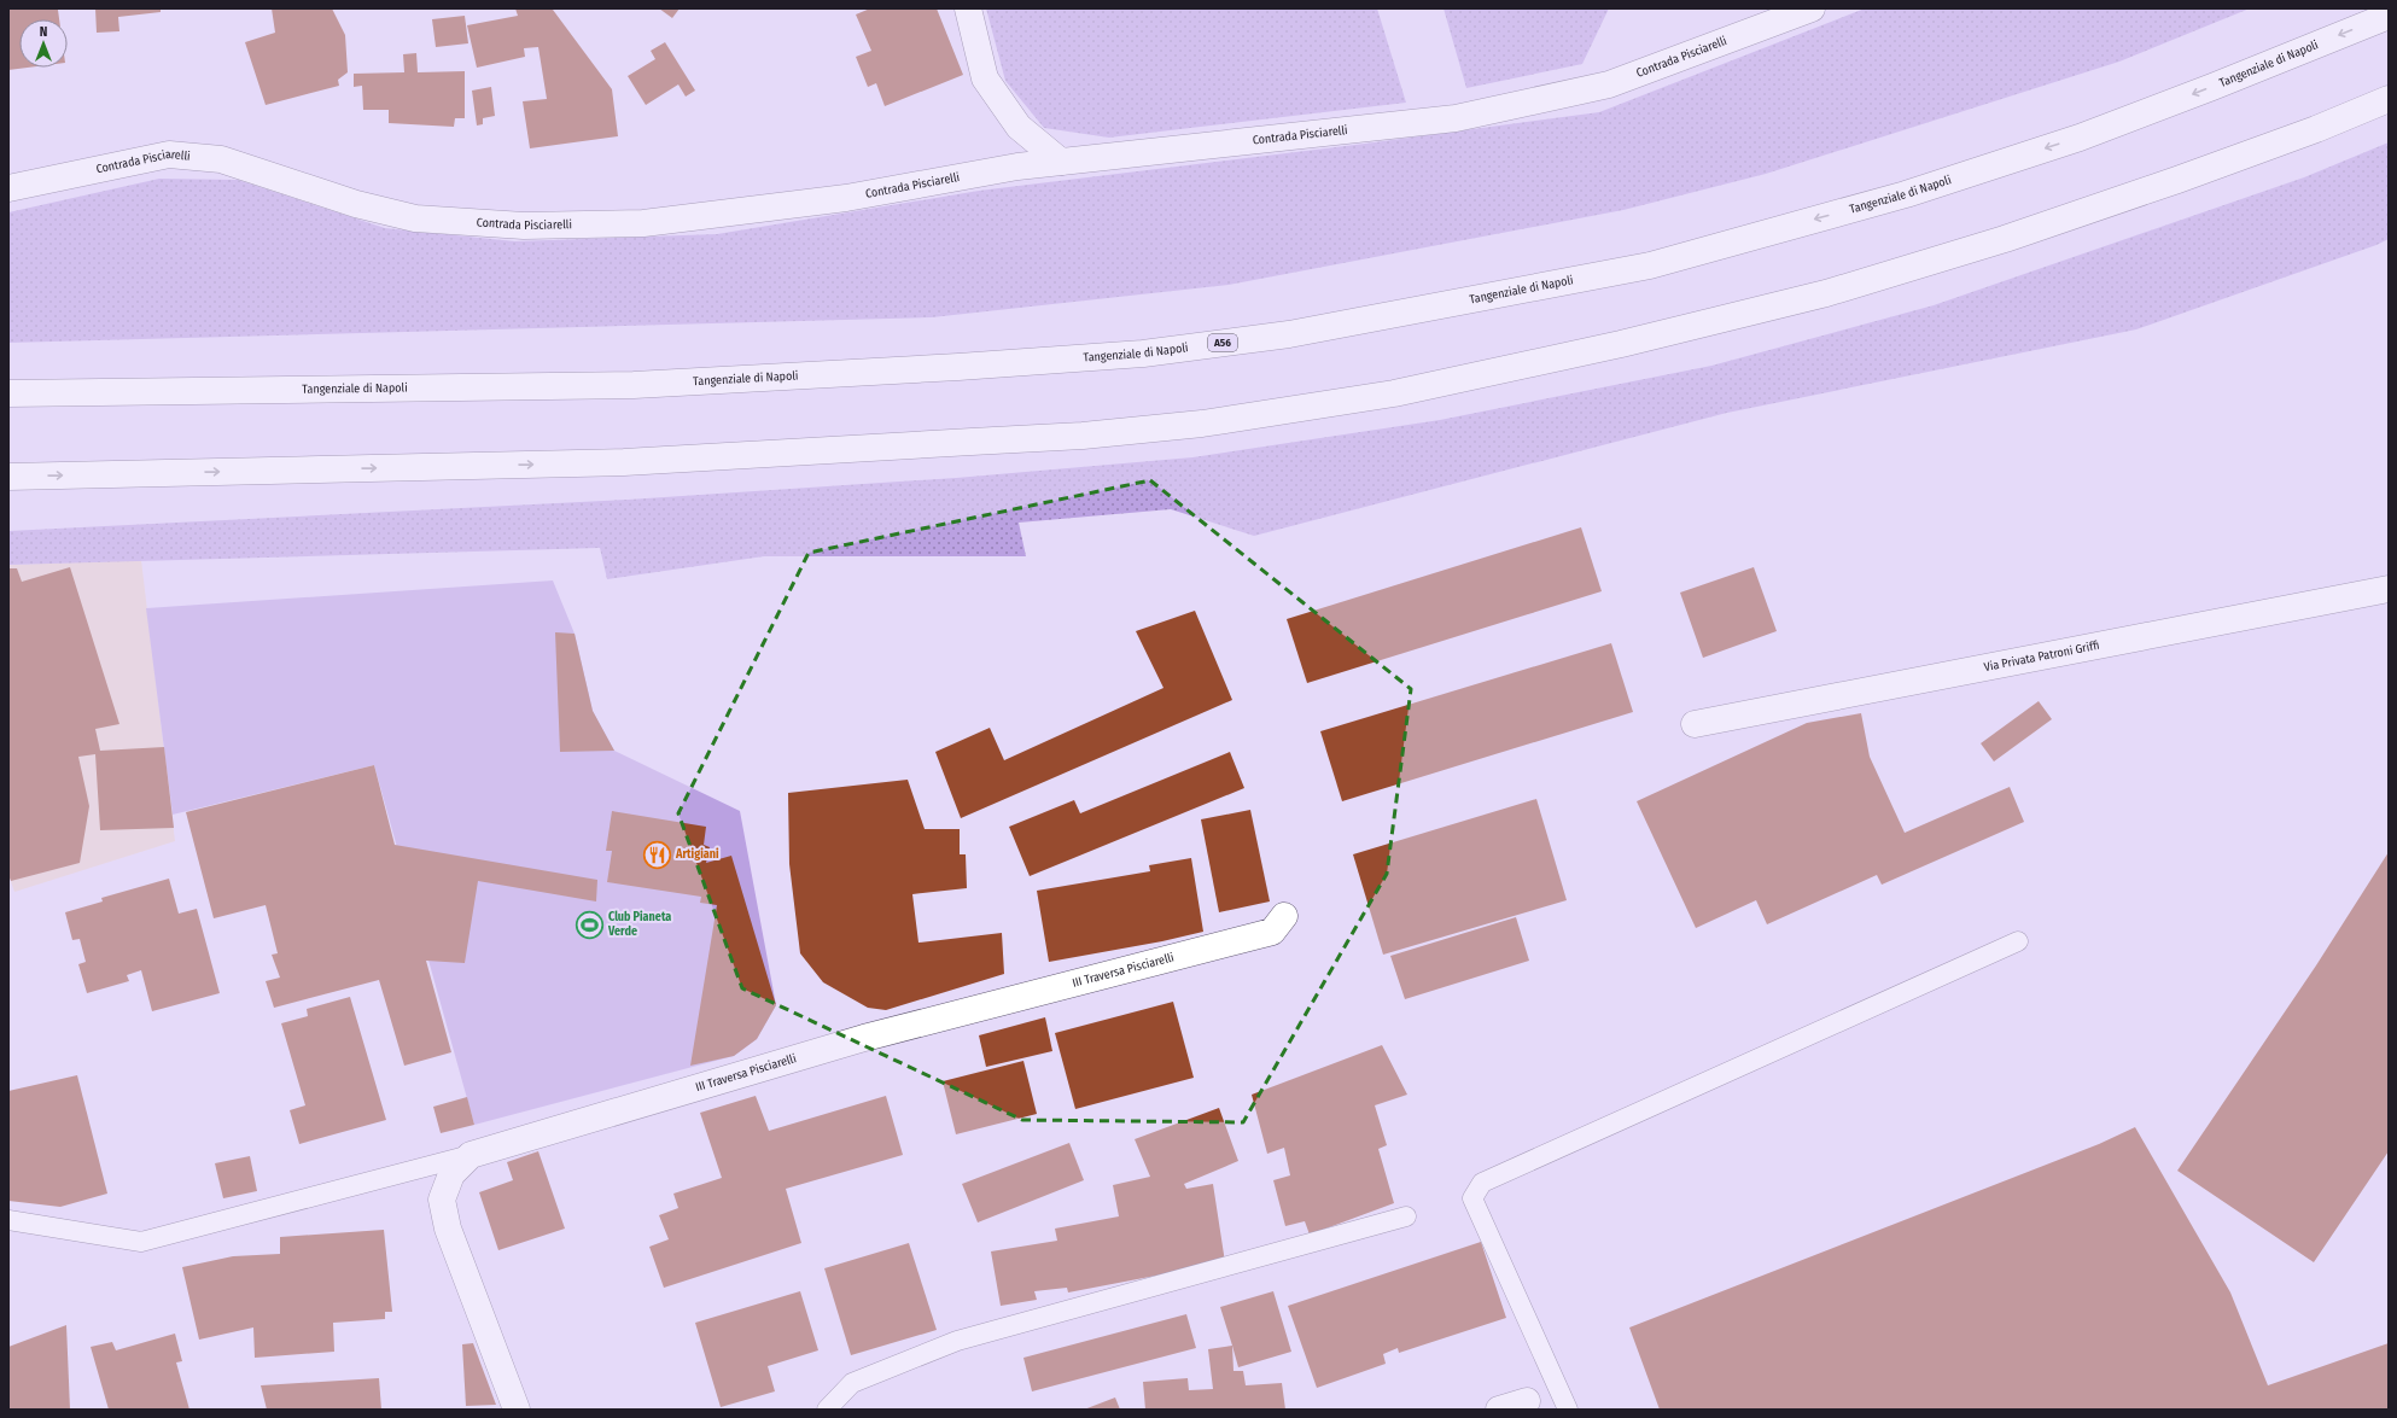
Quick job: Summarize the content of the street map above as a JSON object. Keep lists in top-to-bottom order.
{
  "streets": {
    "main road": [
      "Contrada Pisciarelli",
      "Tangenziale di Napoli",
      "A56",
      "Via Privata Patroni Griffi",
      "III Traversa Pisciarelli"
    ]
  },
  "places": {
    "restaurant": ["Artigiani"],
    "sports": ["Club Pianeta Verde"]
  },
  "north": "top"
}
